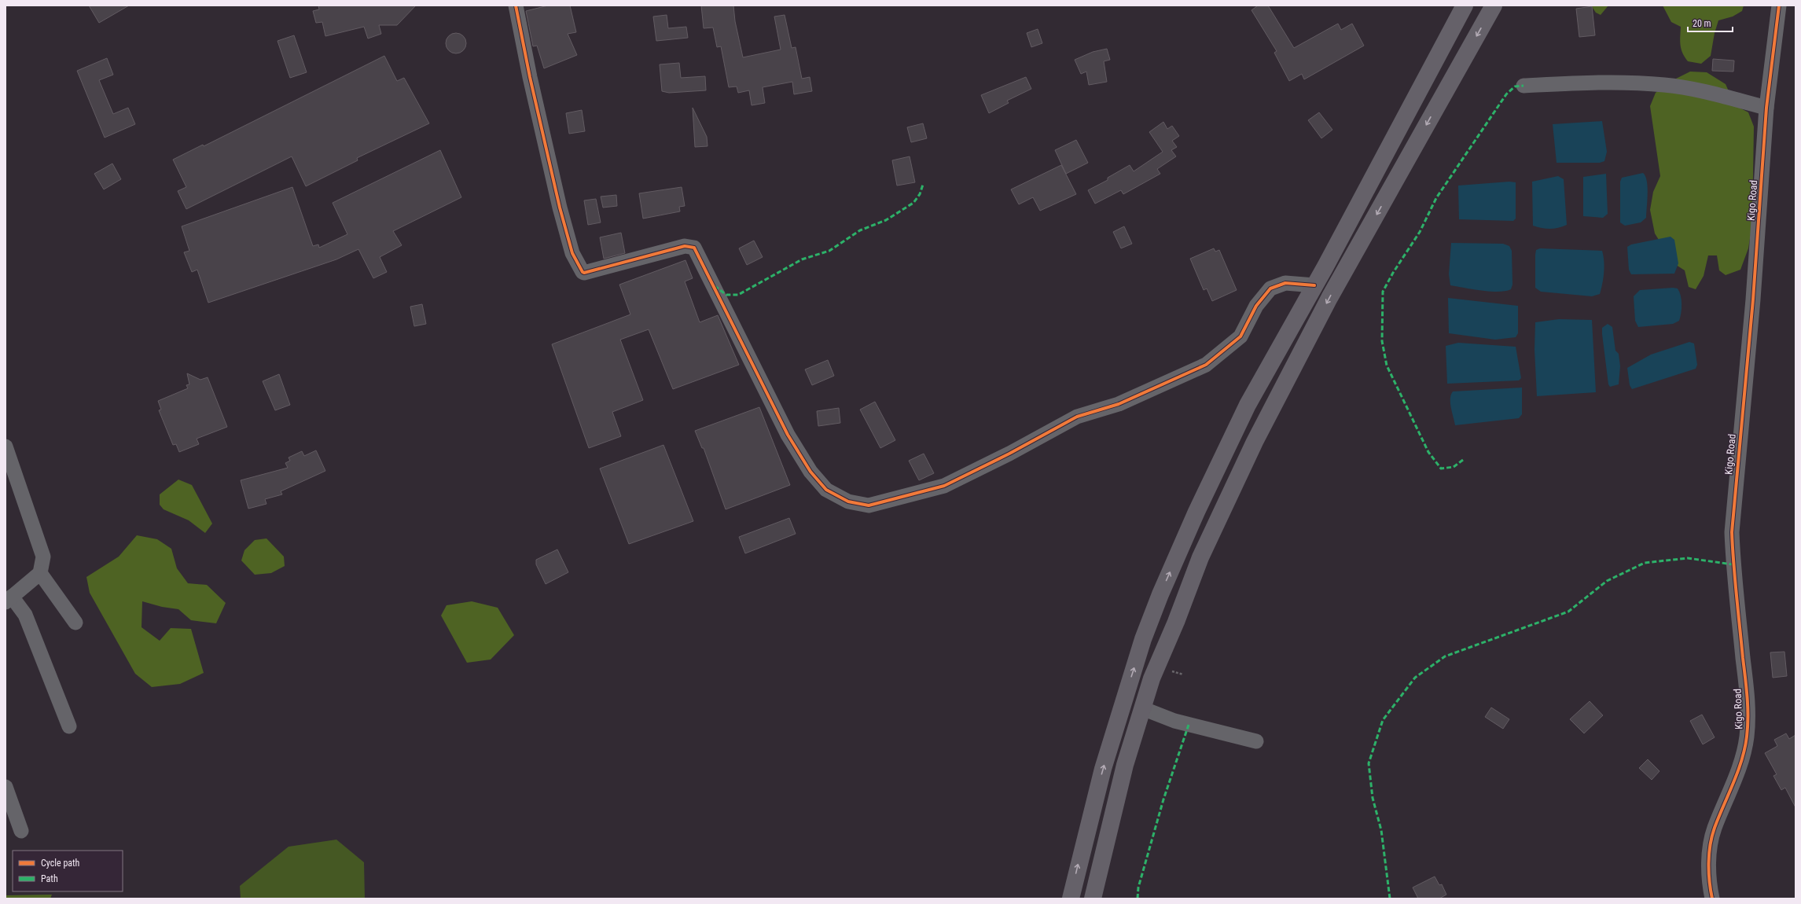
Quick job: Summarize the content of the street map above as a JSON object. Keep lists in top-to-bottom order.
{
  "streets": {
    "street": ["Kigo Road"]
  },
  "legend": ["Cycle path", "Path"],
  "scale_bar": "20 m"
}
